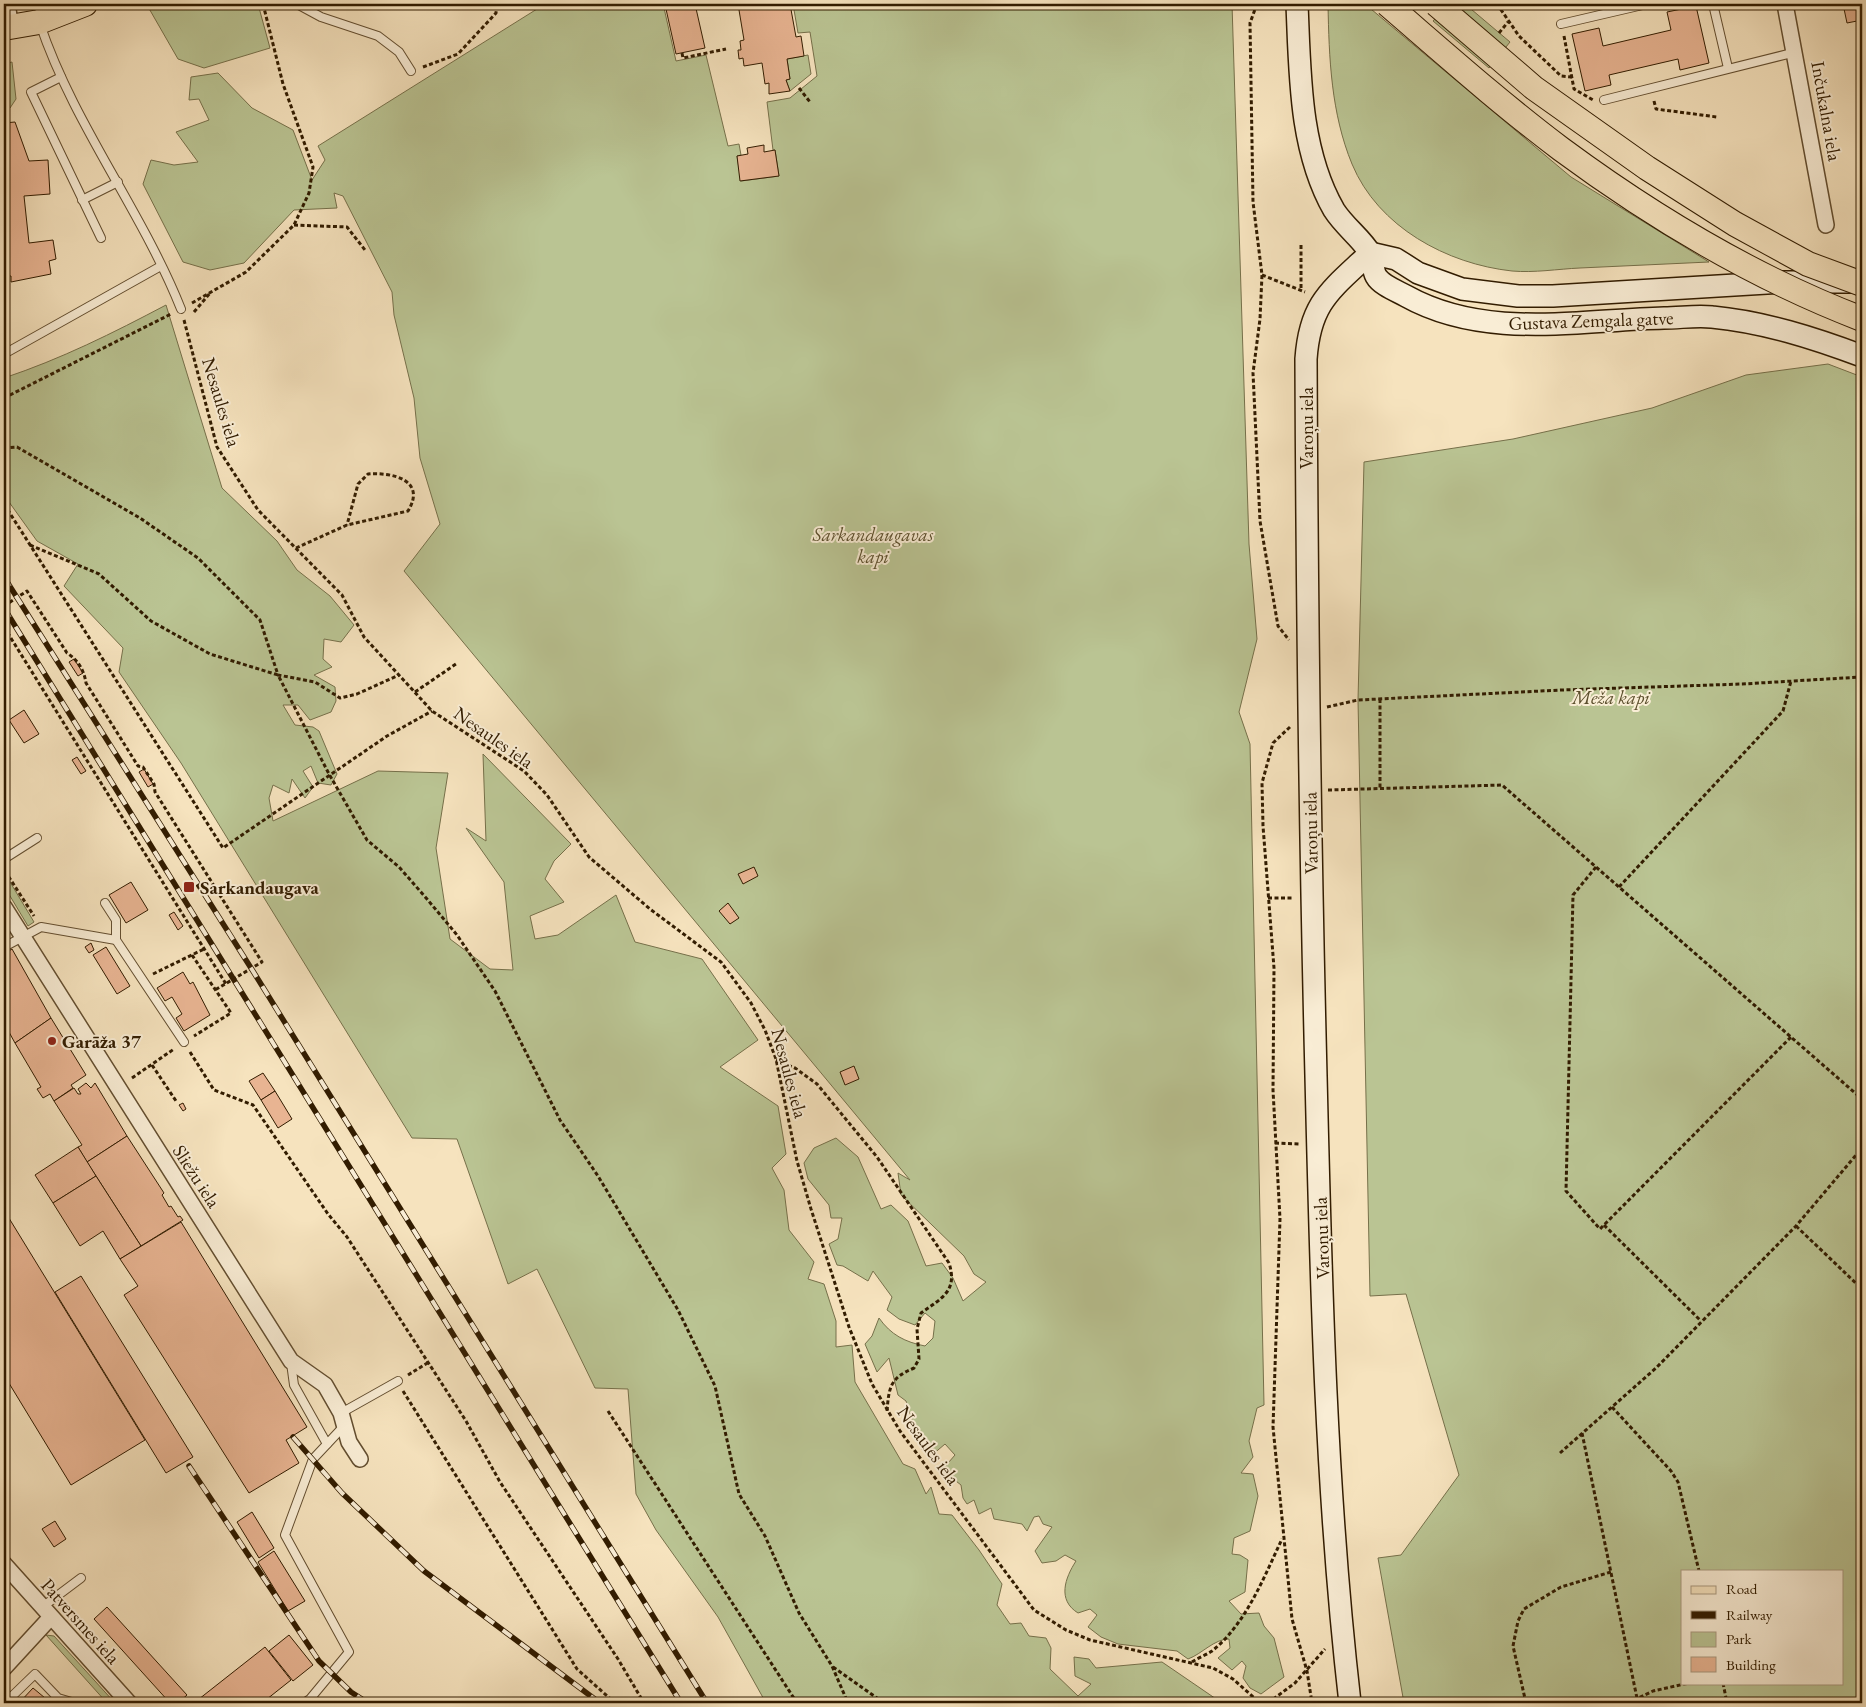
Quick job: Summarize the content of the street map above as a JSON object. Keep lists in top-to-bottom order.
{
  "streets": {
    "main road": ["Gustava Zemgala gatve"],
    "street": [
      "Inčukalna iela",
      "Varoņu iela",
      "Sliežu iela",
      "Patversmes iela"
    ],
    "path": ["Nesaules iela"]
  },
  "crossings": [
    ["Gustava Zemgala gatve", "Varoņu iela"]
  ],
  "parks": ["Sarkandaugavas kapi", "Meža kapi"],
  "places": {
    "transit": ["Sarkandaugava"],
    "other": ["Garāža 37"]
  },
  "legend": [
    "Road",
    "Railway",
    "Park",
    "Building"
  ]
}
